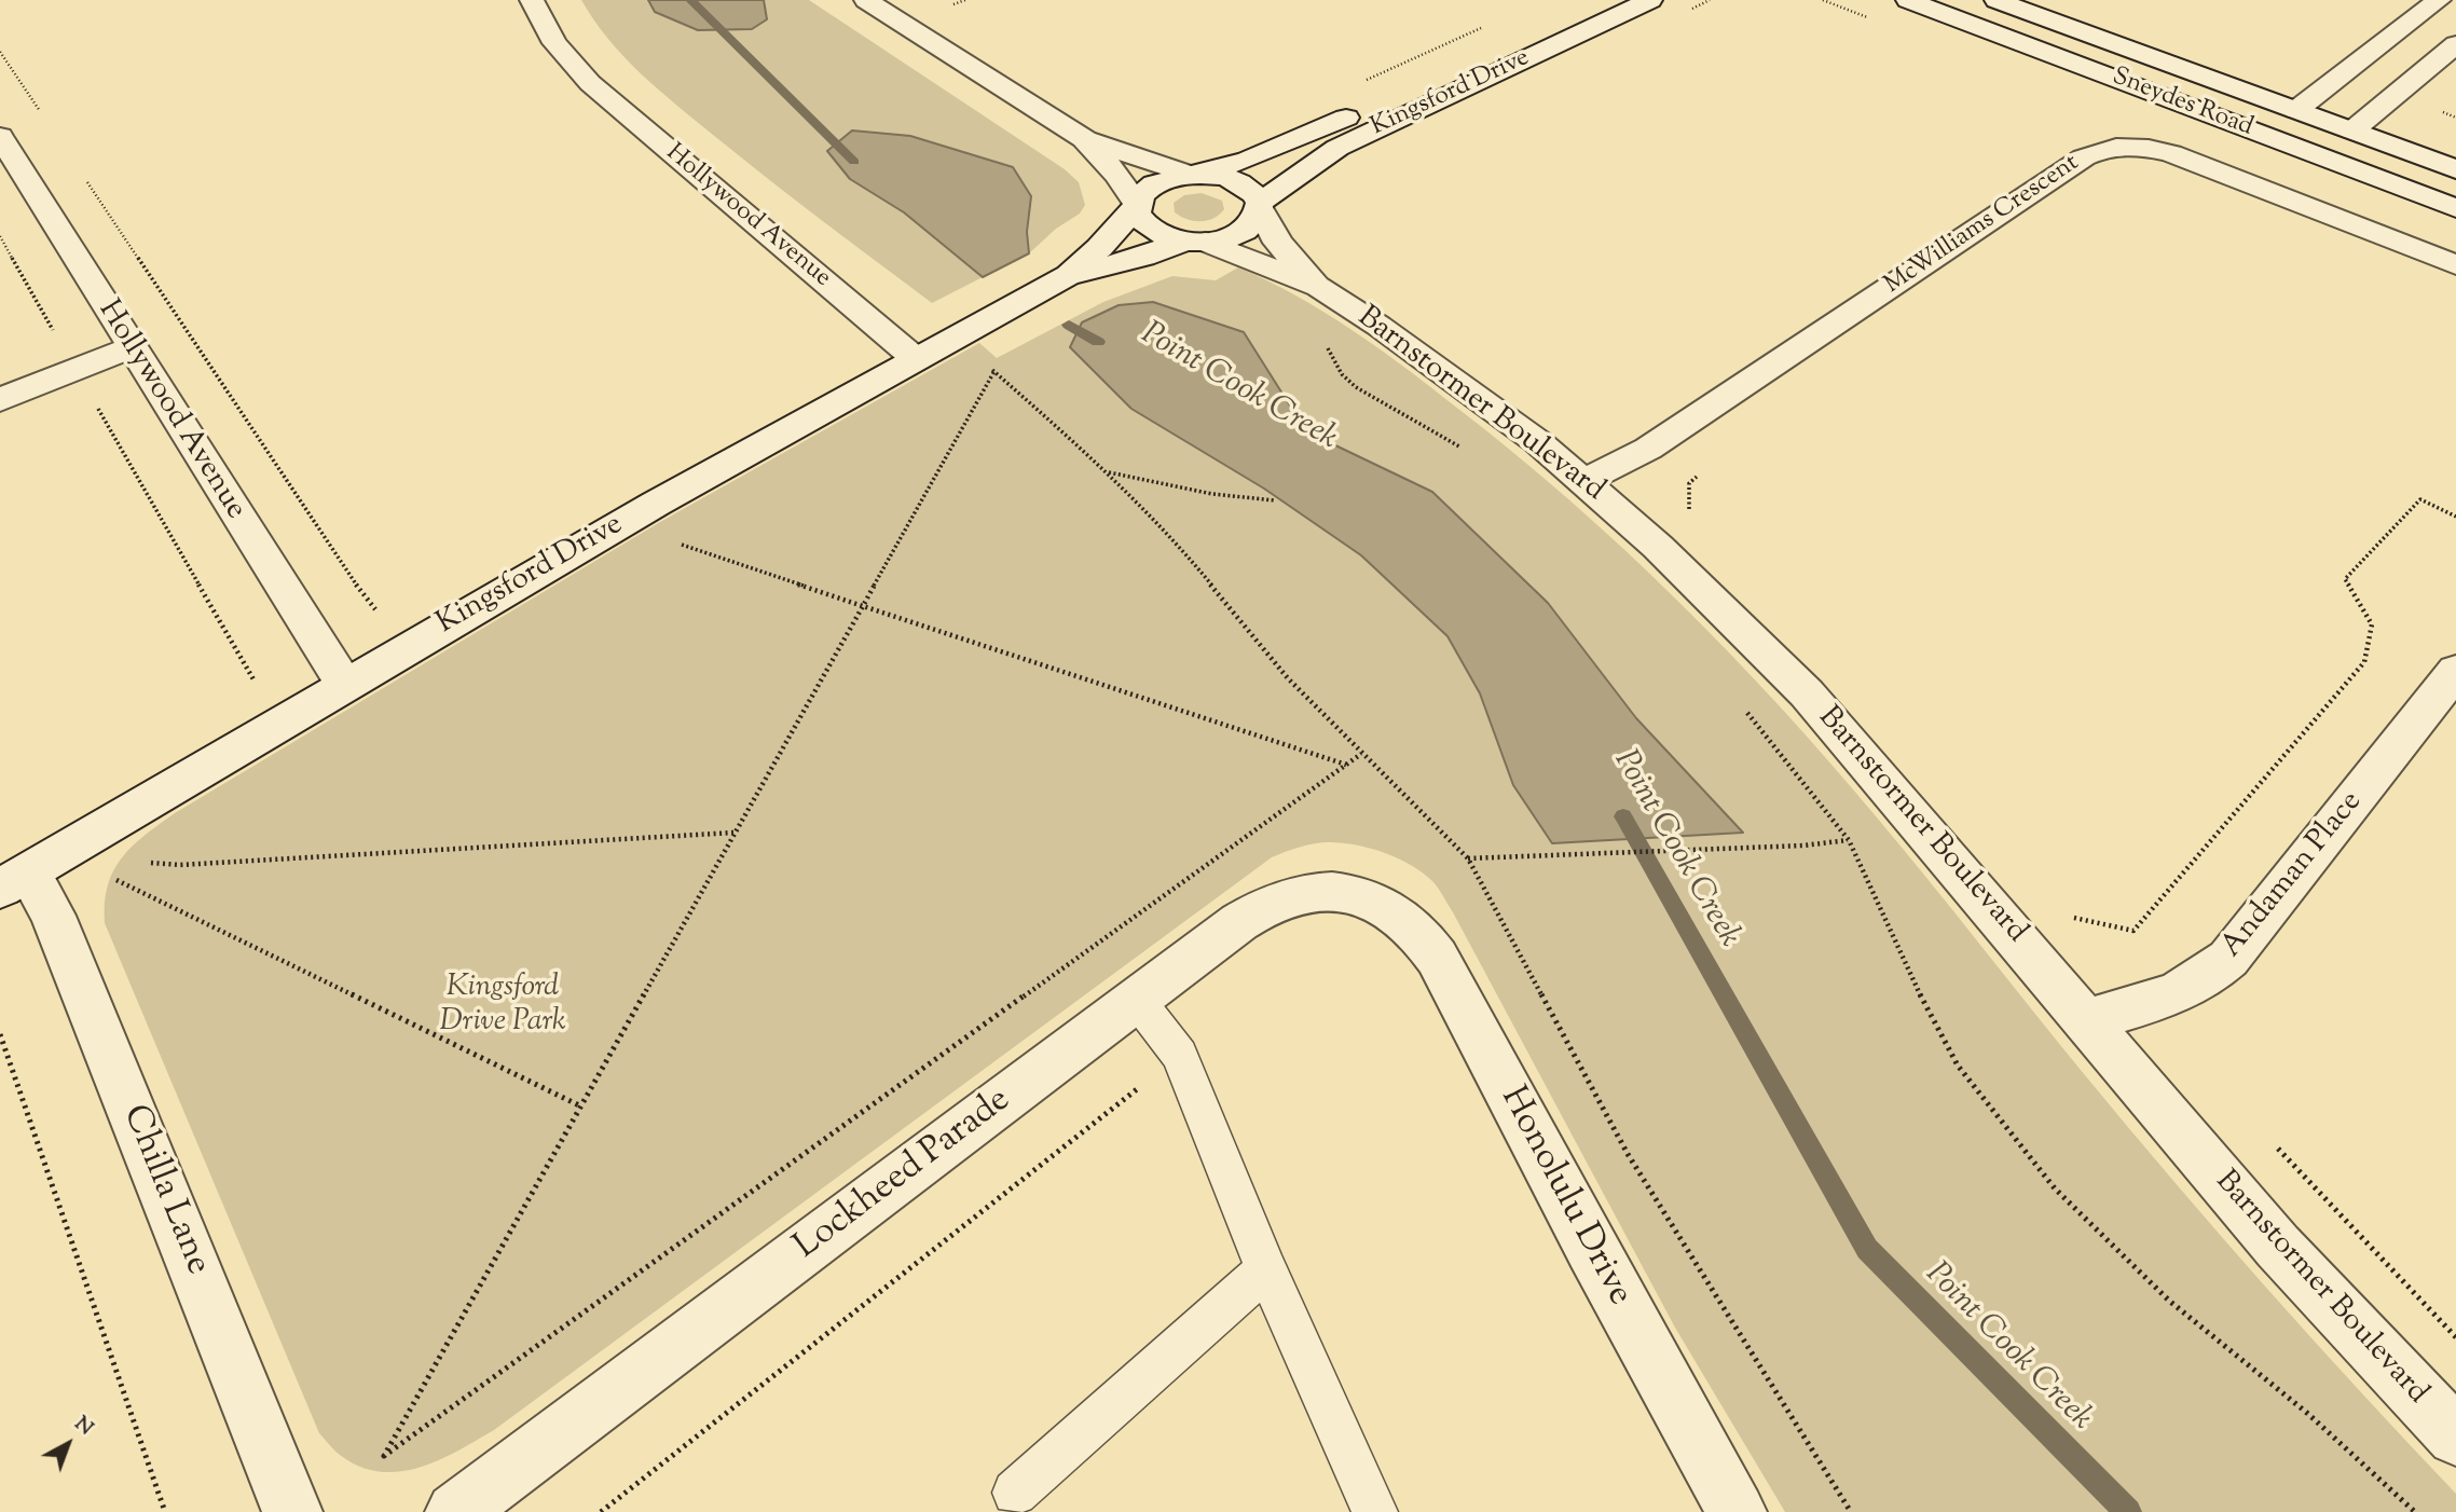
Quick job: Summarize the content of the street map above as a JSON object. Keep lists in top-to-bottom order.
{
  "streets": {
    "street": [
      "Kingsford Drive",
      "Sneydes Road",
      "Hollywood Avenue",
      "McWilliams Crescent",
      "Barnstormer Boulevard",
      "Andaman Place",
      "Lockheed Parade",
      "Chilla Lane",
      "Honolulu Drive"
    ]
  },
  "crossings": [
    ["Kingsford Drive", "Hollywood Avenue"],
    ["Kingsford Drive", "Barnstormer Boulevard"],
    ["Kingsford Drive", "Chilla Lane"],
    ["McWilliams Crescent", "Barnstormer Boulevard"],
    ["Barnstormer Boulevard", "Andaman Place"],
    ["Lockheed Parade", "Honolulu Drive"]
  ],
  "water": ["Point Cook Creek"],
  "parks": ["Kingsford Drive Park"],
  "north": "top right"
}
